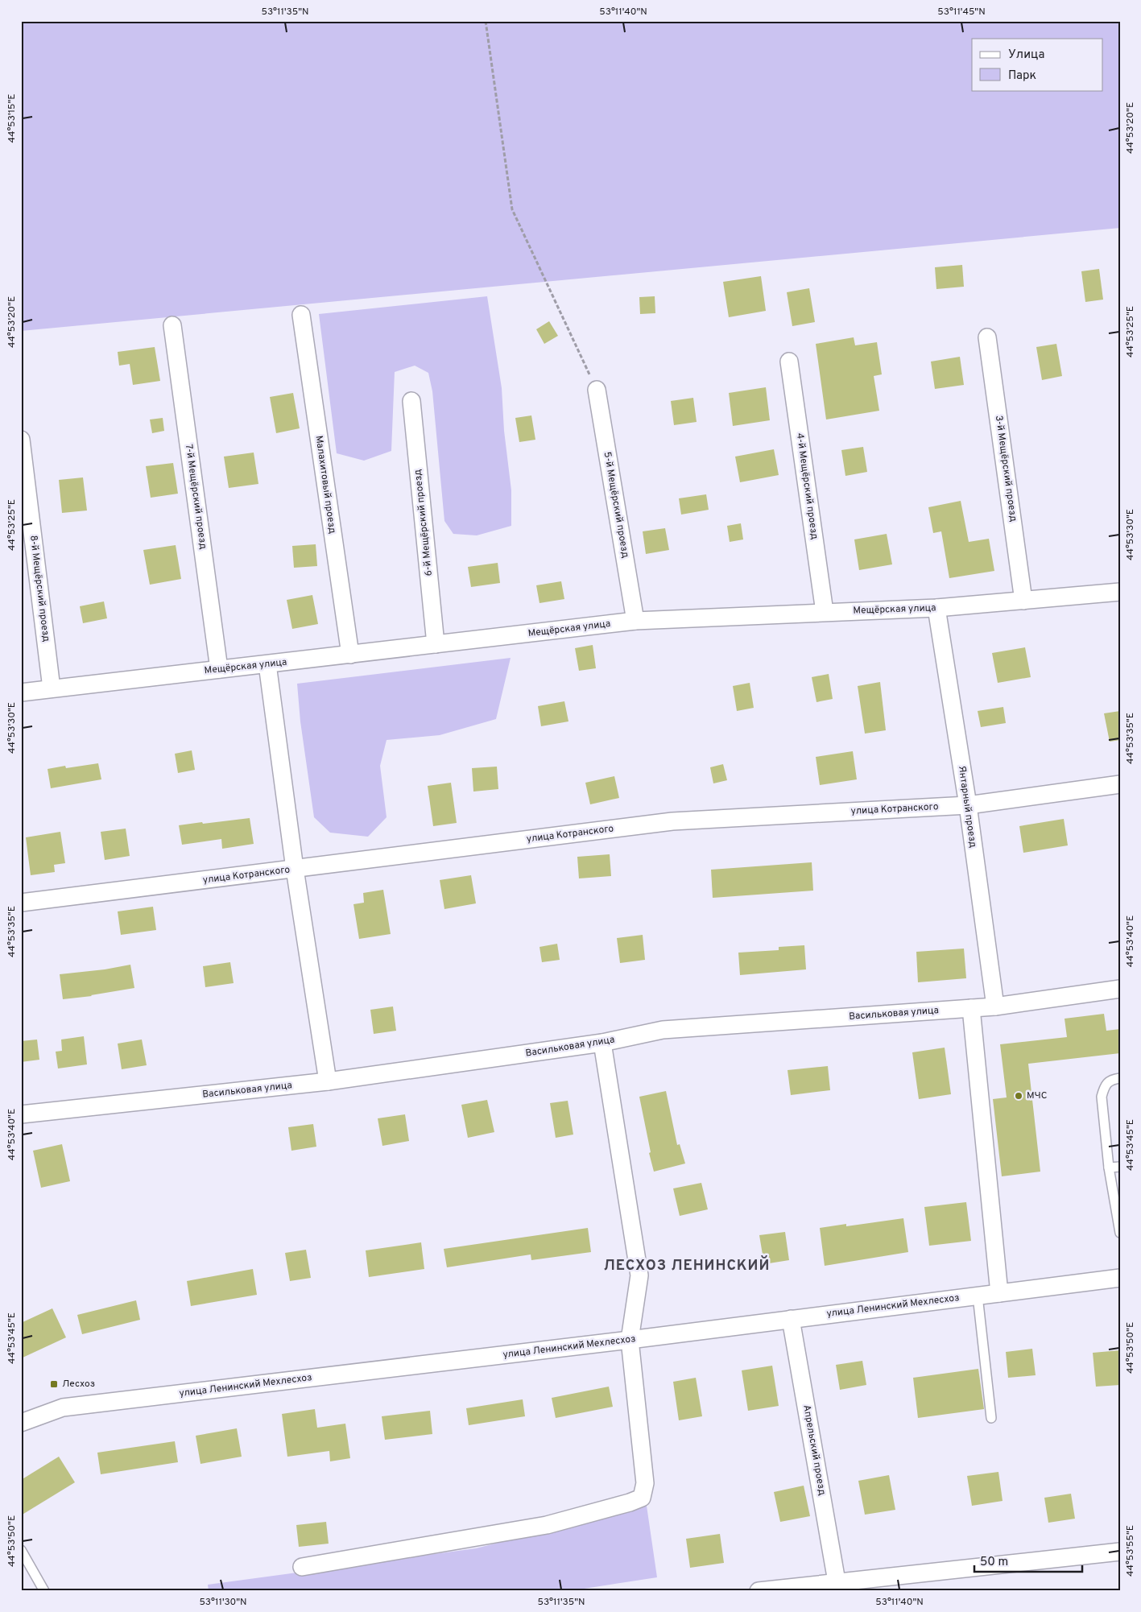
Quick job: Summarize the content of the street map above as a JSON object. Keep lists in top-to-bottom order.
{
  "streets": {
    "street": [
      "3-й Мещёрский проезд",
      "Малахитовый проезд",
      "4-й Мещёрский проезд",
      "7-й Мещёрский проезд",
      "5-й Мещёрский проезд",
      "6-й Мещёрский проезд",
      "8-й Мещёрский проезд",
      "Мещёрская улица",
      "Янтарный проезд",
      "улица Котранского",
      "Васильковая улица",
      "улица Ленинский Мехлесхоз",
      "Апрельский проезд"
    ]
  },
  "crossings": [
    ["3-й Мещёрский проезд", "Мещёрская улица"],
    ["Малахитовый проезд", "Мещёрская улица"],
    ["4-й Мещёрский проезд", "Мещёрская улица"],
    ["7-й Мещёрский проезд", "Мещёрская улица"],
    ["5-й Мещёрский проезд", "Мещёрская улица"],
    ["6-й Мещёрский проезд", "Мещёрская улица"],
    ["8-й Мещёрский проезд", "Мещёрская улица"],
    ["Мещёрская улица", "Янтарный проезд"],
    ["Янтарный проезд", "улица Котранского"],
    ["Янтарный проезд", "Васильковая улица"],
    ["улица Ленинский Мехлесхоз", "Апрельский проезд"]
  ],
  "districts": ["ЛЕСХОЗ ЛЕНИНСКИЙ"],
  "places": {
    "other": ["МЧС"],
    "transit": ["Лесхоз"]
  },
  "legend": ["Улица", "Парк"],
  "scale_bar": "50 m",
  "coordinates": [
    "53°11'35\"N",
    "53°11'40\"N",
    "53°11'45\"N",
    "44°53'15\"E",
    "44°53'20\"E",
    "44°53'25\"E",
    "44°53'30\"E",
    "44°53'35\"E",
    "44°53'40\"E",
    "44°53'45\"E",
    "44°53'50\"E",
    "44°53'55\"E",
    "53°11'30\"N"
  ]
}
